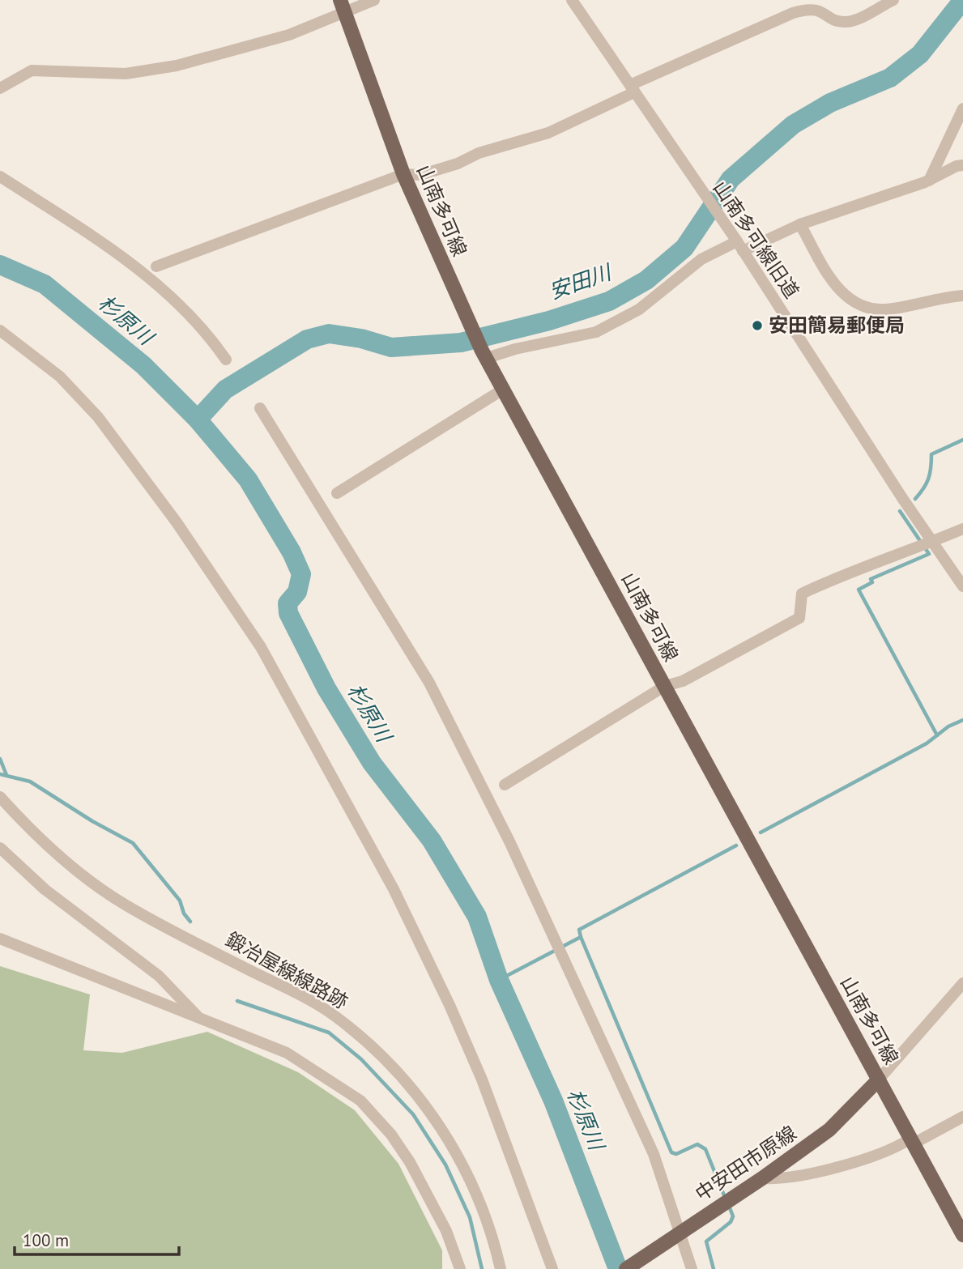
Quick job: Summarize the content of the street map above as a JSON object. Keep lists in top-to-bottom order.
{
  "streets": {
    "main road": ["山南多可線", "中安田市原線"],
    "street": ["山南多可線旧道", "鍛冶屋線線路跡"]
  },
  "crossings": [
    ["山南多可線", "中安田市原線"]
  ],
  "water": ["安田川", "杉原川"],
  "places": ["安田簡易郵便局"],
  "scale_bar": "100 m"
}
